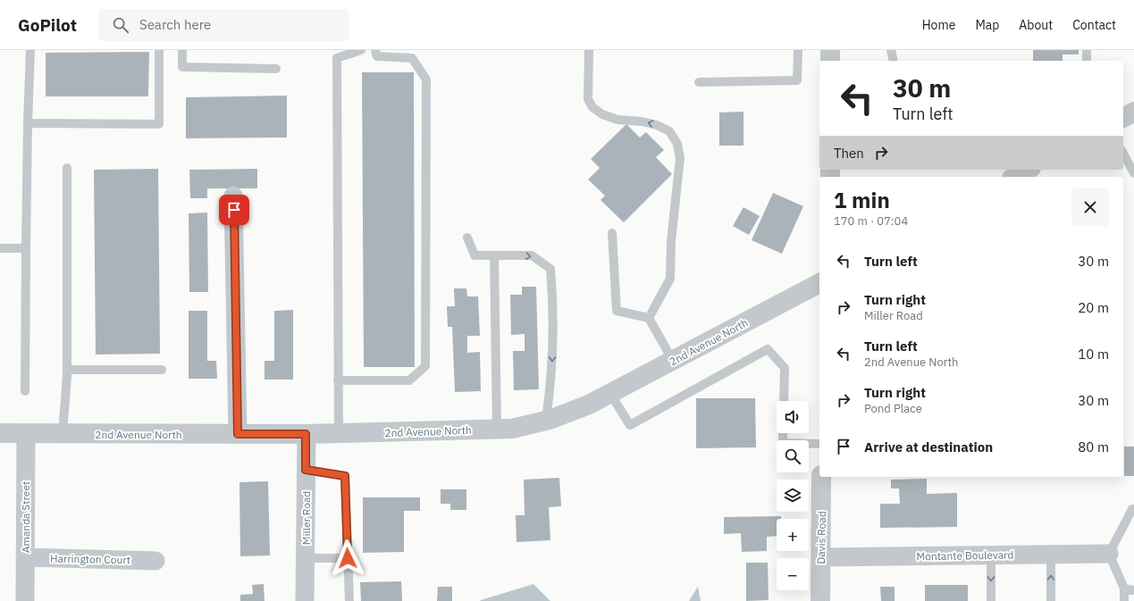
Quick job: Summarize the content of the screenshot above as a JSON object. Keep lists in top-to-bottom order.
{
  "streets": {
    "street": [
      "2nd Avenue North",
      "Amanda Street",
      "Miller Road",
      "Davis Road",
      "Montante Boulevard",
      "Harrington Court"
    ]
  },
  "crossings": [
    ["2nd Avenue North", "Amanda Street"],
    ["2nd Avenue North", "Miller Road"],
    ["Amanda Street", "Harrington Court"],
    ["Davis Road", "Montante Boulevard"]
  ],
  "page": {
    "header": "GoPilot",
    "search": "Search here",
    "nav": [
      "Home",
      "Map",
      "About",
      "Contact"
    ],
    "turn": ["30 m", "Turn left"],
    "then": "Then",
    "heading": ["1 min", "170 m · 07:04"],
    "list": [
      {
        "name": "Turn left",
        "value": "30 m"
      },
      {
        "name": "Turn right",
        "note": "Miller Road",
        "value": "20 m"
      },
      {
        "name": "Turn left",
        "note": "2nd Avenue North",
        "value": "10 m"
      },
      {
        "name": "Turn right",
        "note": "Pond Place",
        "value": "30 m"
      },
      {
        "name": "Arrive at destination",
        "value": "80 m"
      }
    ],
    "map_buttons": ["+", "−"]
  }
}
